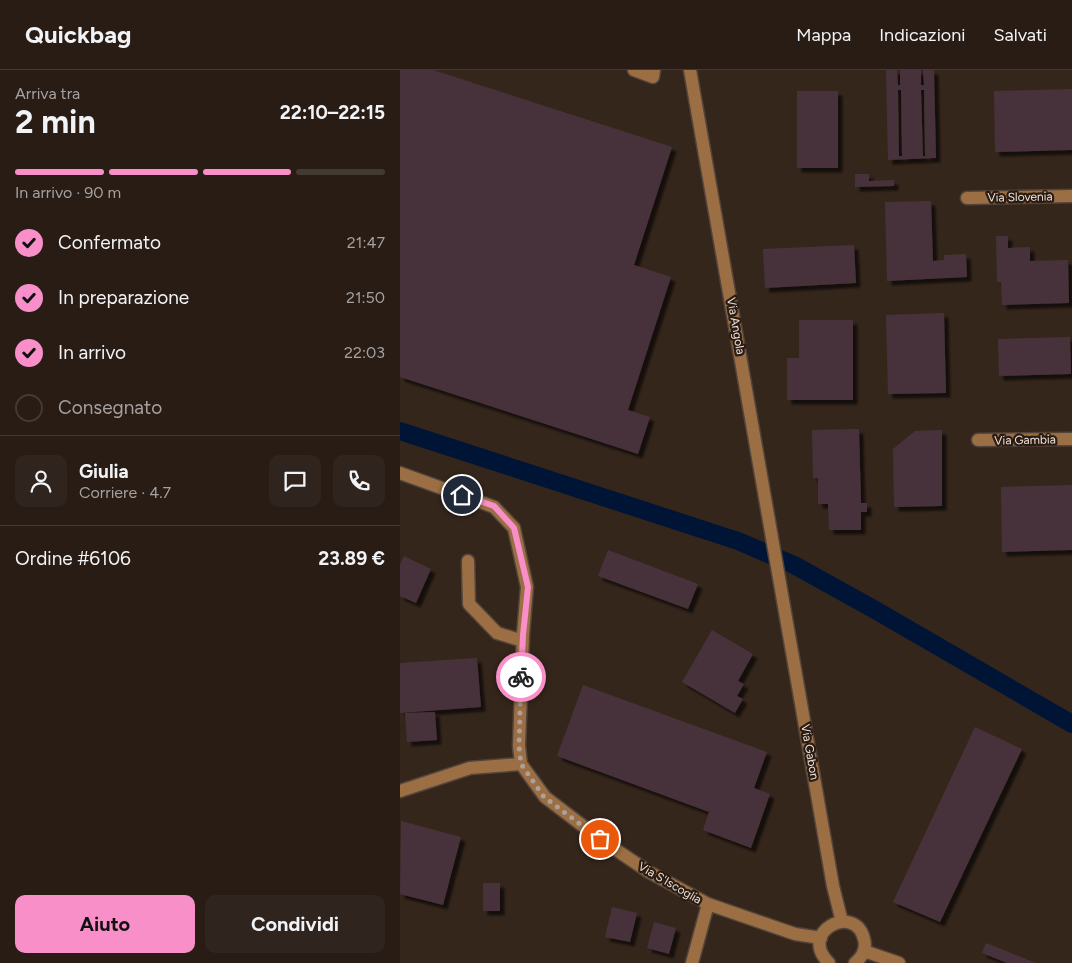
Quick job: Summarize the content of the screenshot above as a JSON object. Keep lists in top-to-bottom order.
{
  "streets": {
    "street": [
      "Via Slovenia",
      "Via Angola",
      "Via Gambia",
      "Via Gabon",
      "Via S'Iscoglia"
    ]
  },
  "crossings": [
    ["Via Angola", "Via Gabon"]
  ],
  "page": {
    "header": "Quickbag",
    "nav": ["Mappa", "Indicazioni", "Salvati"],
    "heading": ["2 min", "Arriva tra", "22:10–22:15"],
    "panel": [
      "Giulia",
      "Corriere · 4.7",
      "Ordine #6106",
      "23.89 €"
    ],
    "bar": "In arrivo · 90 m",
    "list": [
      ["Confermato", "21:47"],
      ["In preparazione", "21:50"],
      ["In arrivo", "22:03"],
      "Consegnato"
    ],
    "buttons": ["Aiuto", "Condividi"]
  }
}
